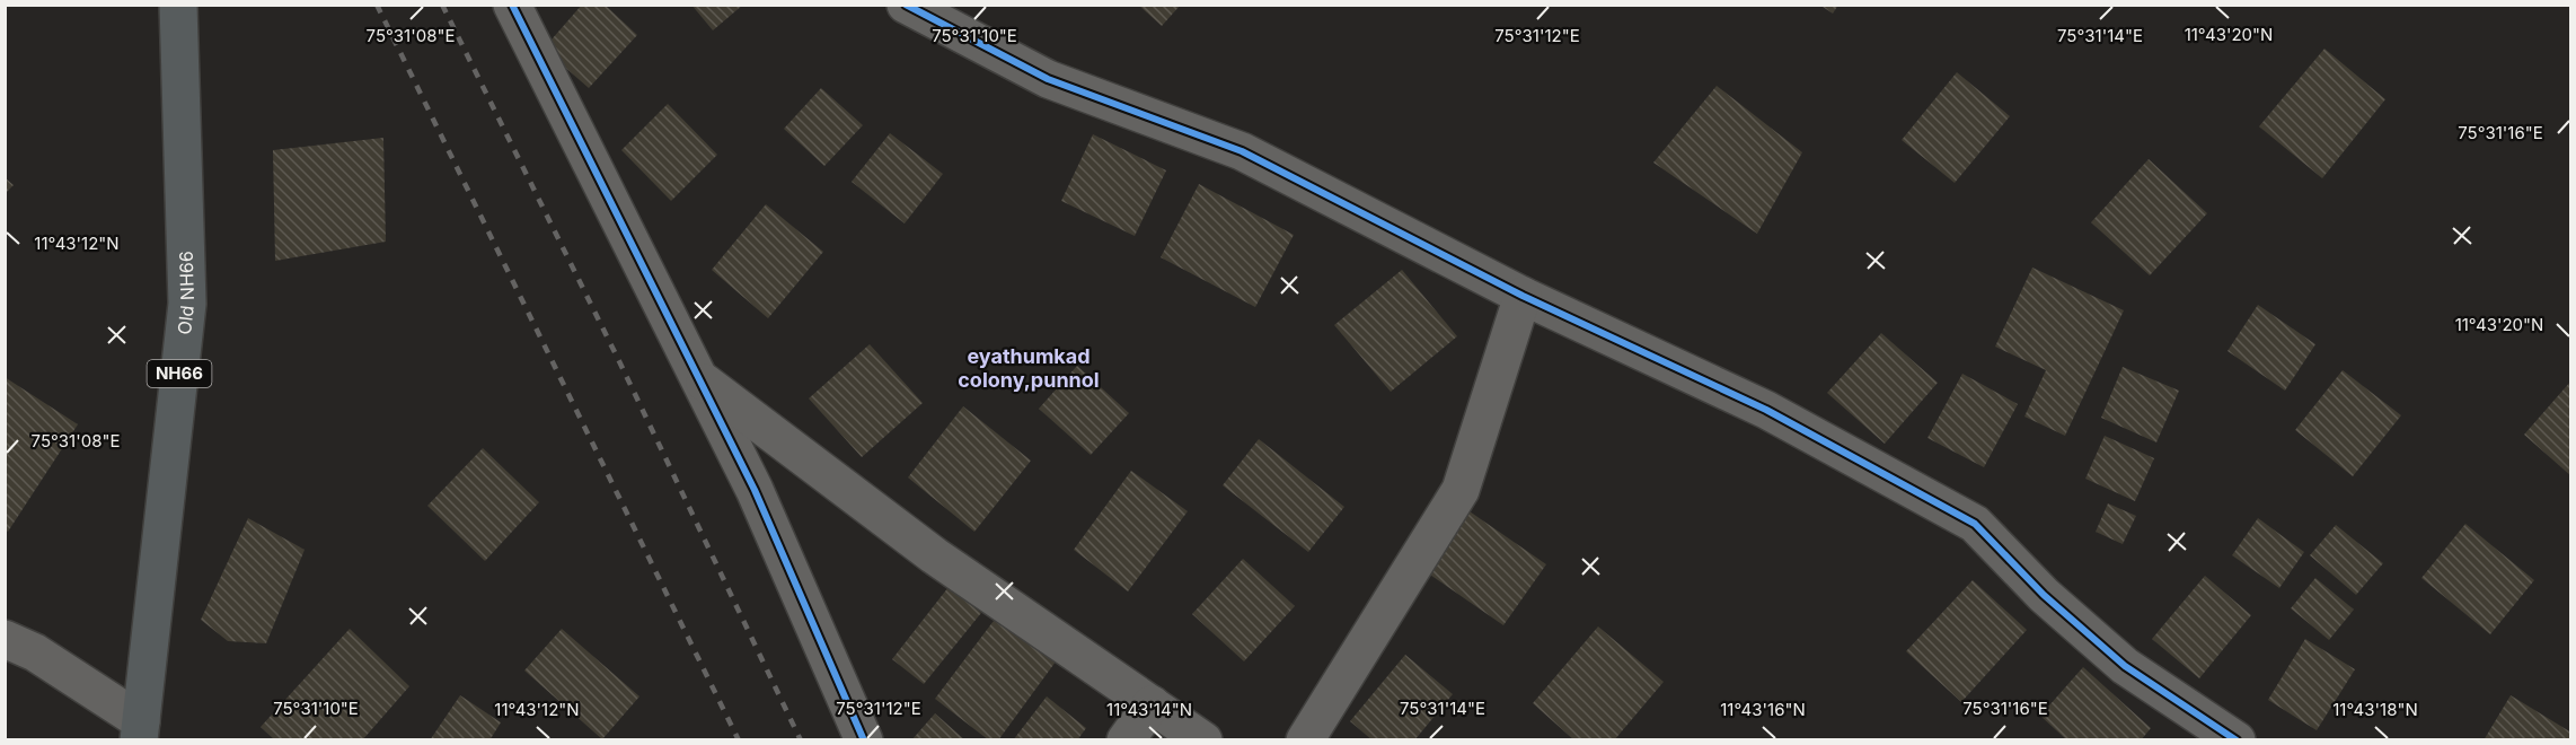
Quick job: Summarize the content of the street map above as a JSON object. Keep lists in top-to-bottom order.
{
  "streets": {
    "main road": ["Old NH66", "NH66"]
  },
  "districts": ["eyathumkad colony,punnol"],
  "coordinates": [
    "11°43'20\"N",
    "75°31'08\"E",
    "75°31'12\"E",
    "75°31'10\"E",
    "75°31'14\"E",
    "75°31'16\"E",
    "11°43'12\"N",
    "11°43'14\"N",
    "11°43'16\"N",
    "11°43'18\"N"
  ]
}
